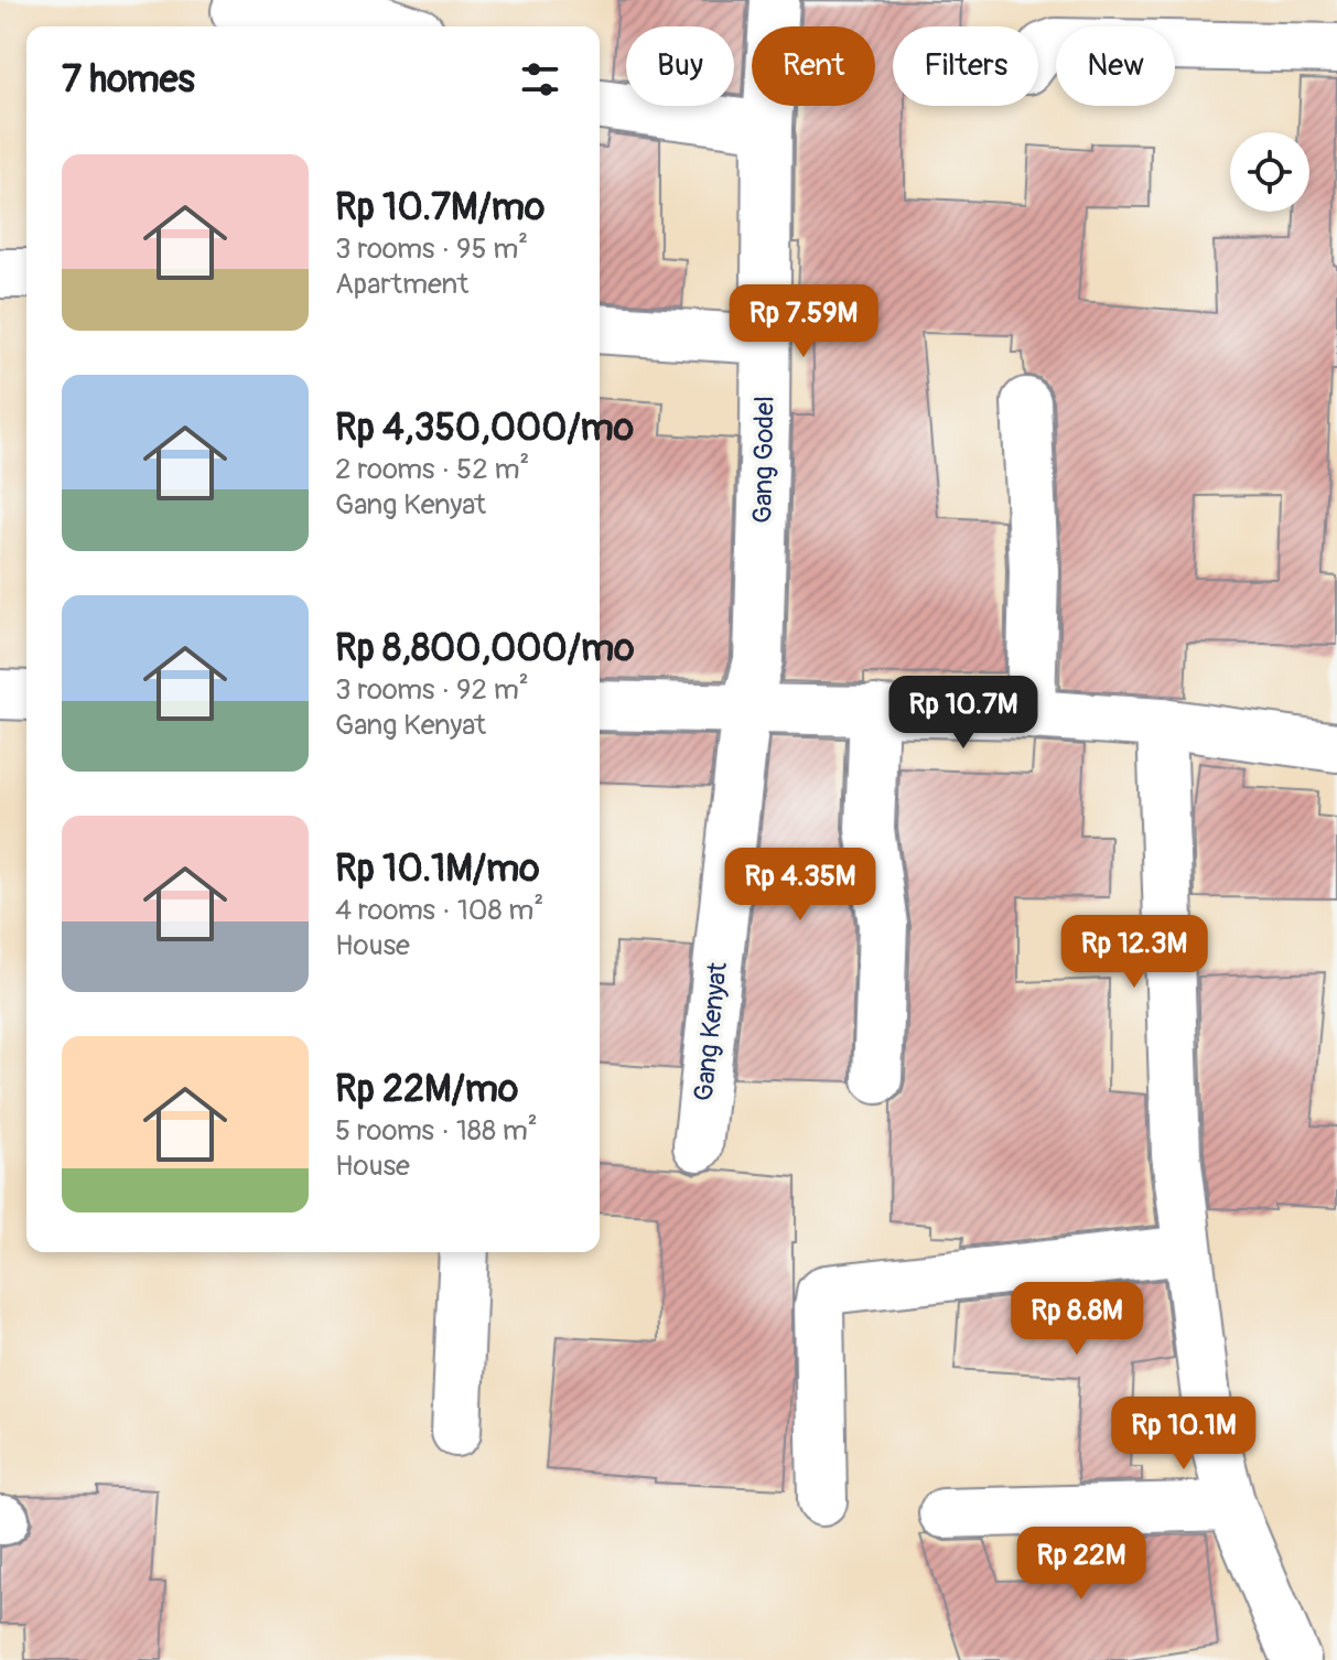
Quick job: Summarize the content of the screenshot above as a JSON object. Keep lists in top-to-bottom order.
{
  "streets": {
    "street": ["Gang Godel", "Gang Kenyat"]
  },
  "crossings": [
    ["Gang Godel", "Gang Kenyat"]
  ],
  "page": {
    "chip": [
      "Buy",
      "Rent",
      "Filters",
      "New"
    ],
    "heading": "7 homes",
    "list": [
      {
        "name": "Rp 10.7M/mo",
        "note": "3 rooms · 95 m² · Apartment"
      },
      {
        "name": "Rp 4,350,000/mo",
        "note": "2 rooms · 52 m² · Gang Kenyat"
      },
      {
        "name": "Rp 8,800,000/mo",
        "note": "3 rooms · 92 m² · Gang Kenyat"
      },
      {
        "name": "Rp 10.1M/mo",
        "note": "4 rooms · 108 m² · House"
      },
      {
        "name": "Rp 22M/mo",
        "note": "5 rooms · 188 m² · House"
      }
    ],
    "price": [
      "Rp 7.59M",
      "Rp 10.7M",
      "Rp 4.35M",
      "Rp 12.3M",
      "Rp 8.8M",
      "Rp 10.1M",
      "Rp 22M"
    ]
  }
}
